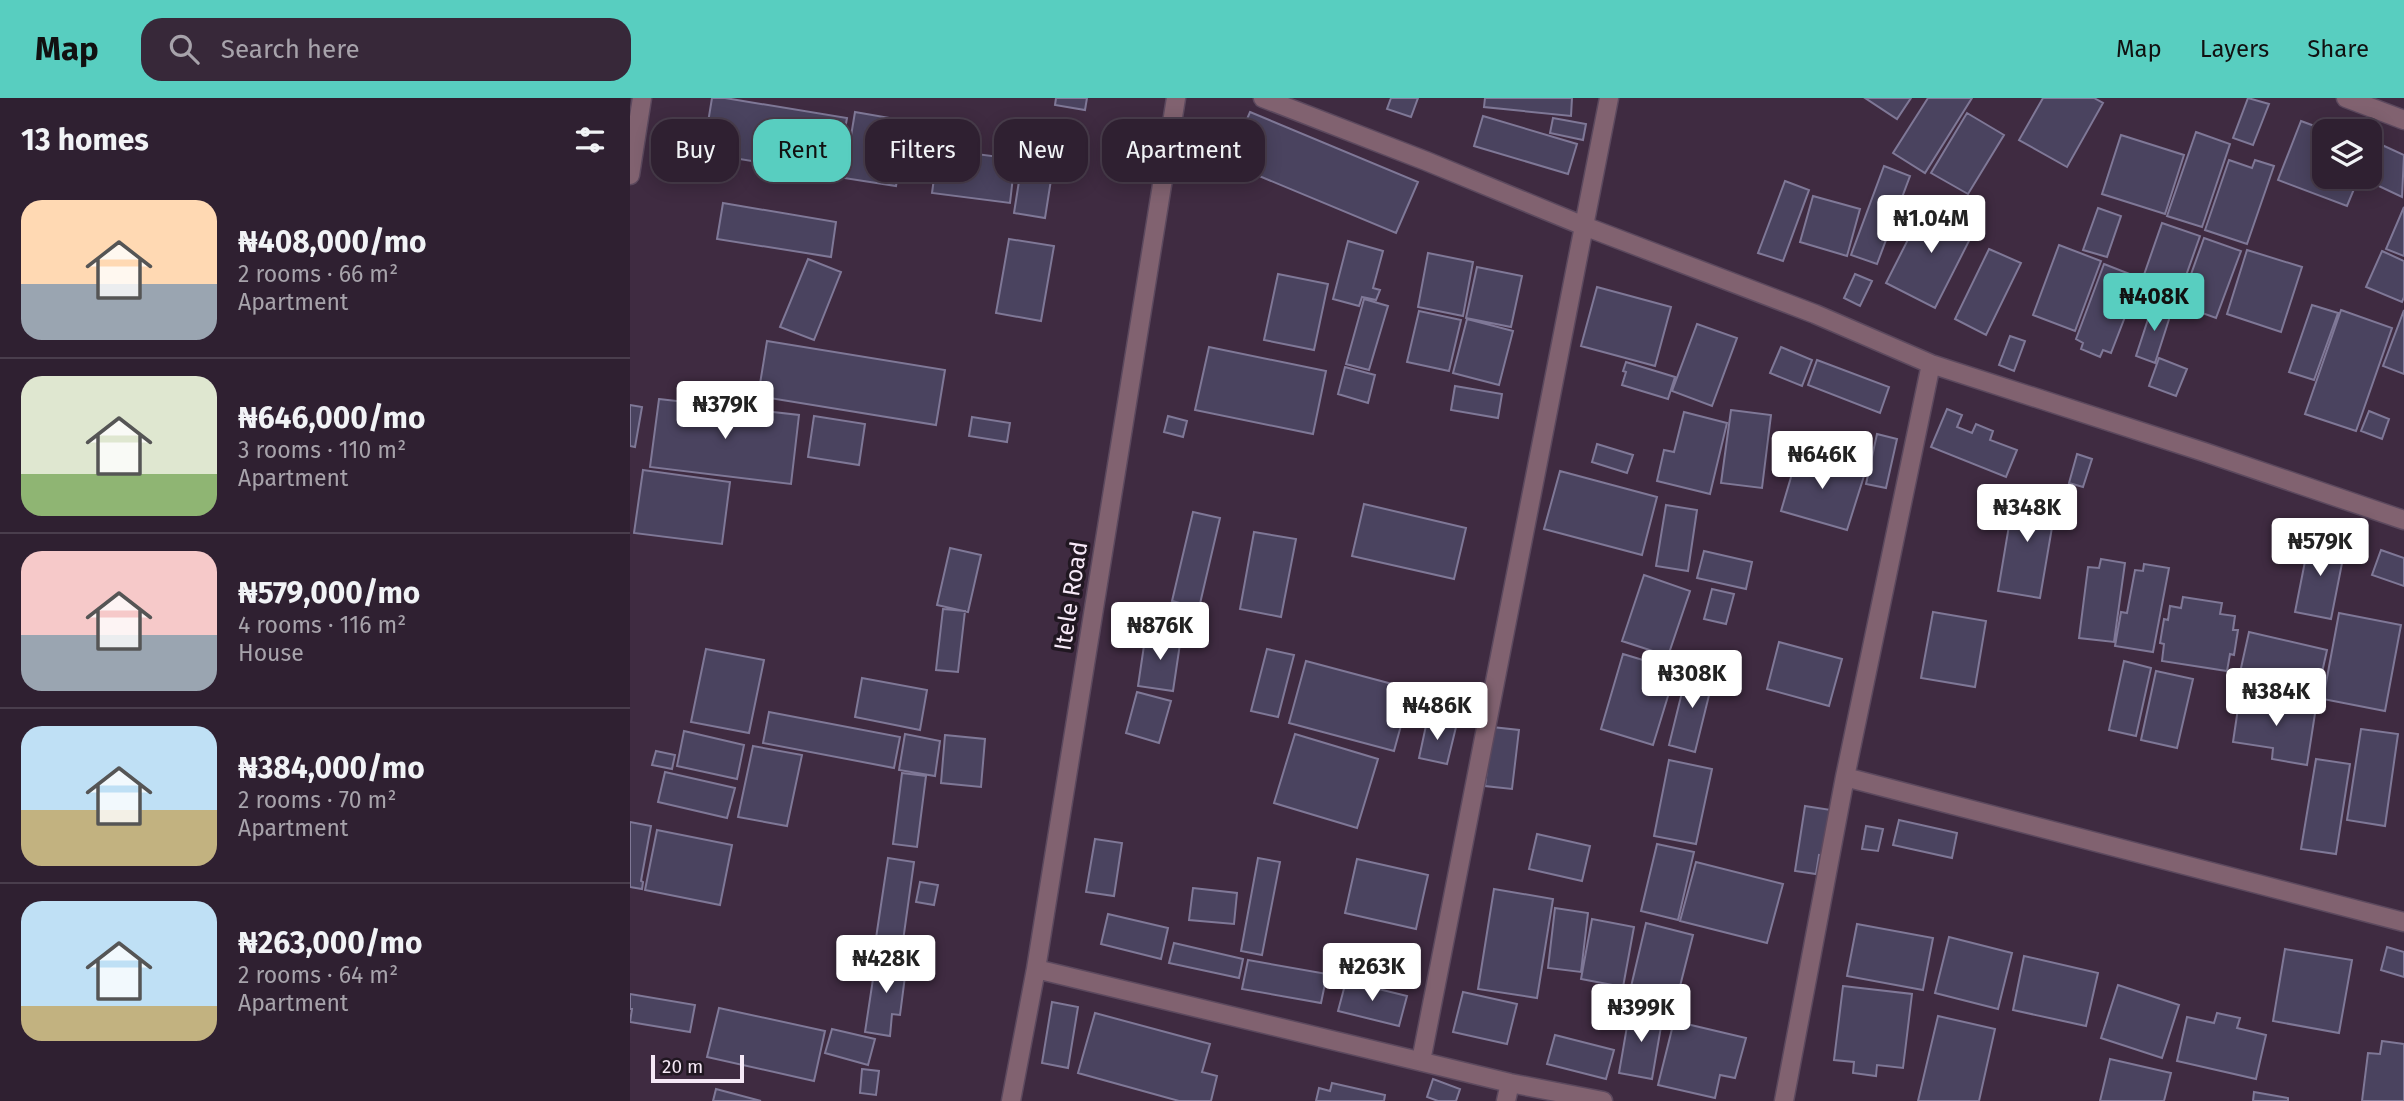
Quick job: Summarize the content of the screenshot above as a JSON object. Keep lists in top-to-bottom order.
{
  "streets": {
    "street": ["Itele Road"]
  },
  "scale_bar": "20 m",
  "page": {
    "header": "Map",
    "search": "Search here",
    "nav": ["Map", "Layers", "Share"],
    "heading": "13 homes",
    "chip": [
      "Buy",
      "Rent",
      "Filters",
      "New",
      "Apartment"
    ],
    "list": [
      {
        "name": "₦408,000/mo",
        "note": "2 rooms · 66 m² · Apartment"
      },
      {
        "name": "₦646,000/mo",
        "note": "3 rooms · 110 m² · Apartment"
      },
      {
        "name": "₦579,000/mo",
        "note": "4 rooms · 116 m² · House"
      },
      {
        "name": "₦384,000/mo",
        "note": "2 rooms · 70 m² · Apartment"
      },
      {
        "name": "₦263,000/mo",
        "note": "2 rooms · 64 m² · Apartment"
      }
    ],
    "price": [
      "₦1.04M",
      "₦408K",
      "₦379K",
      "₦646K",
      "₦348K",
      "₦579K",
      "₦876K",
      "₦308K",
      "₦384K",
      "₦486K",
      "₦428K",
      "₦263K",
      "₦399K"
    ],
    "scale": "20 m"
  }
}
